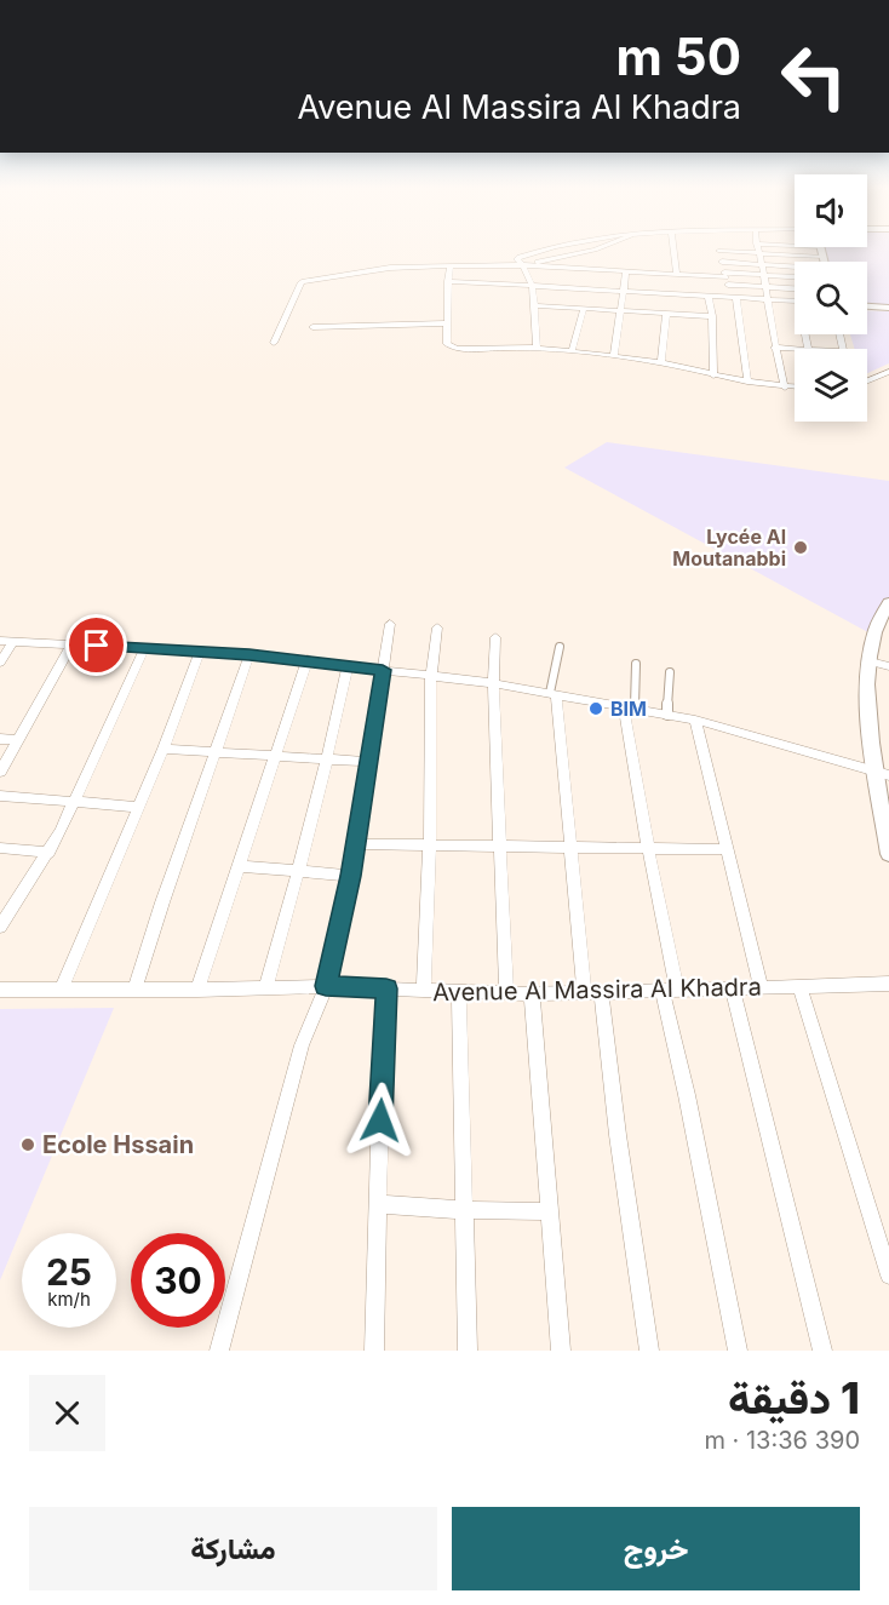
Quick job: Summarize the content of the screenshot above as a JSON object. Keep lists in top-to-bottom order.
{
  "streets": {
    "street": ["Avenue Al Massira Al Khadra"]
  },
  "places": ["Lycée Al Moutanabbi", "BIM", "Ecole Hssain"],
  "page": {
    "turn": ["50 m", "Avenue Al Massira Al Khadra"],
    "speed": "25 km/h",
    "limit": "30",
    "heading": ["1 دقيقة", "390 m · 13:36"],
    "buttons": ["خروج", "مشاركة"]
  }
}
